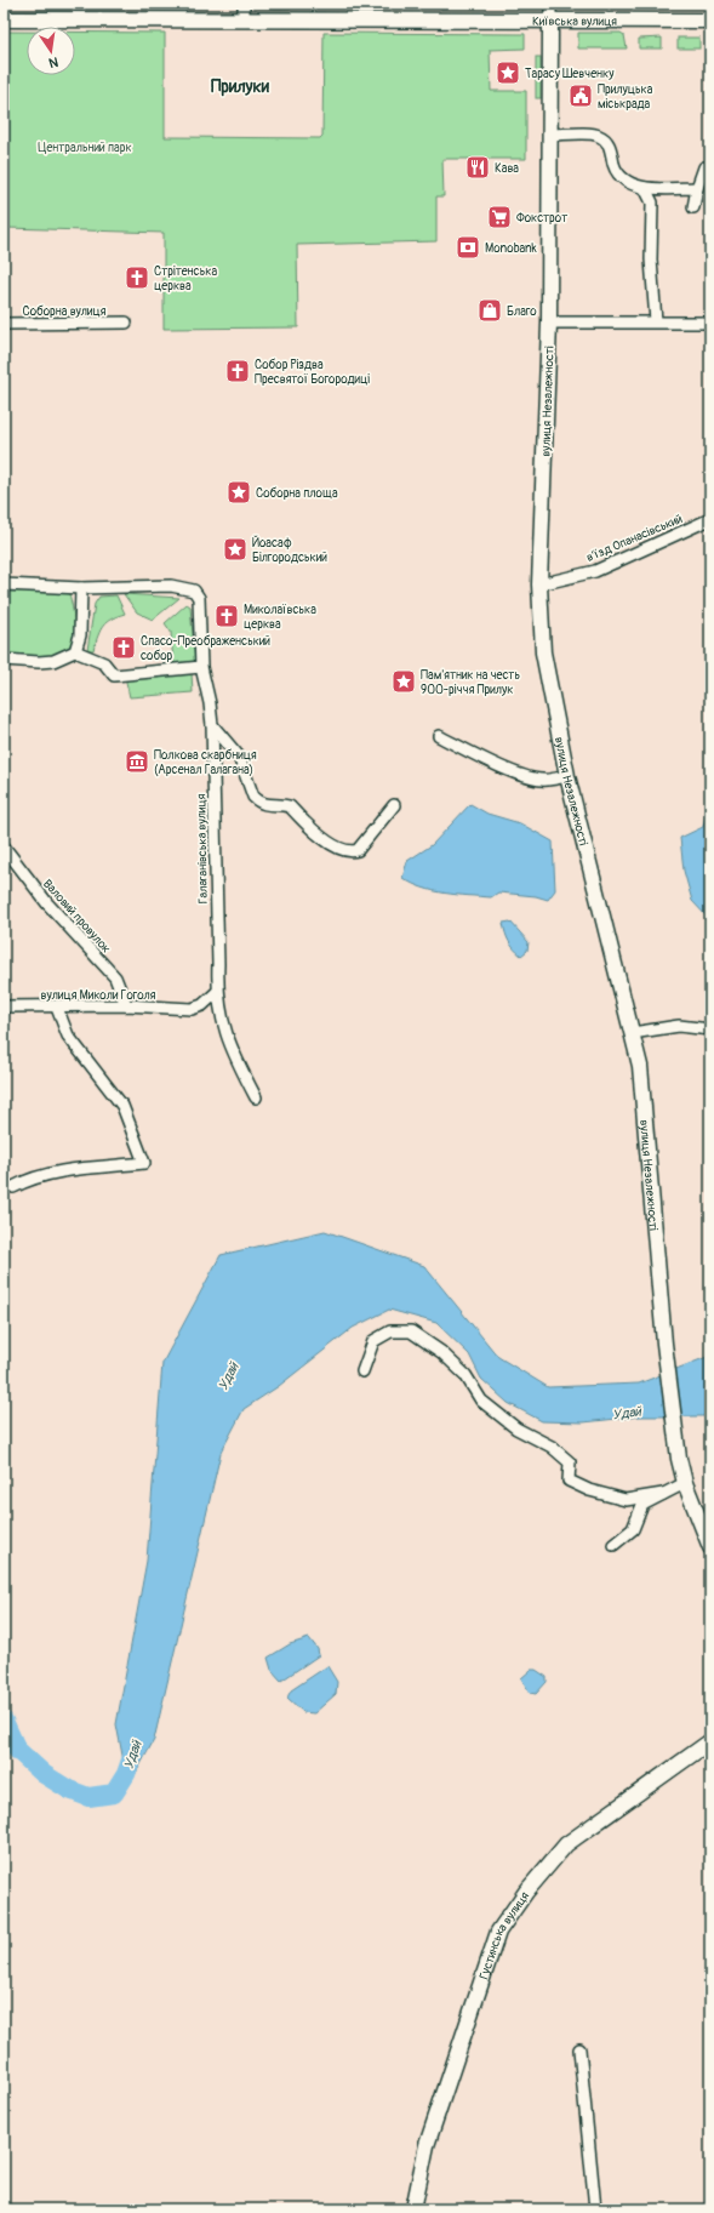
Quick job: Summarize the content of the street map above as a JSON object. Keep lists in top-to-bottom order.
{
  "streets": {
    "main road": ["Київська вулиця", "вулиця Незалежності", "Густинська вулиця"],
    "street": [
      "Соборна вулиця",
      "в'їзд Опанасівський",
      "Галаганівська вулиця",
      "Валовий провулок",
      "вулиця Миколи Гоголя"
    ]
  },
  "crossings": [
    ["Київська вулиця", "вулиця Незалежності"],
    ["вулиця Незалежності", "в'їзд Опанасівський"],
    ["Галаганівська вулиця", "вулиця Миколи Гоголя"],
    ["Валовий провулок", "вулиця Миколи Гоголя"]
  ],
  "districts": ["Прилуки"],
  "water": ["Удай"],
  "parks": ["Центральний парк"],
  "places": {
    "place": [
      "Тарасу Шевченку",
      "Соборна площа",
      "Йоасаф Білгородський",
      "Пам'ятник на честь 900-річчя Прилук"
    ],
    "public building": ["Прилуцька міськрада"],
    "restaurant": ["Кава"],
    "supermarket": ["Фокстрот"],
    "bank": ["Monobank"],
    "church": [
      "Стрітенська церква",
      "Собор Різдва Пресвятої Богородиці",
      "Миколаївська церква",
      "Спасо-Преображенський собор"
    ],
    "shop": ["Благо"],
    "museum": ["Полкова скарбниця (Арсенал Галагана)"]
  },
  "north": "bottom"
}
